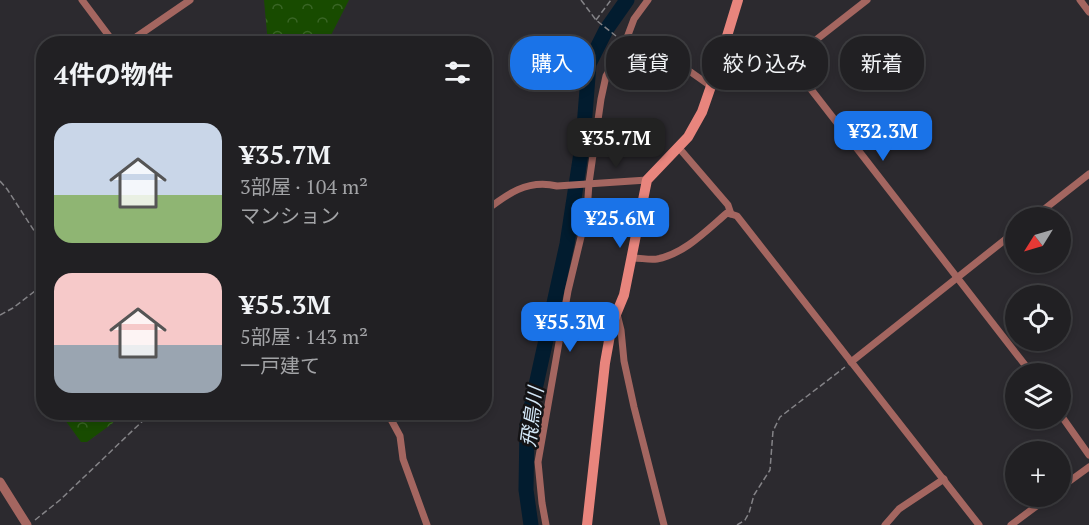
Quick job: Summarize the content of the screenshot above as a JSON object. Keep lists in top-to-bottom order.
{
  "water": ["飛鳥川"],
  "north": "bottom left",
  "page": {
    "chip": [
      "購入",
      "賃貸",
      "絞り込み",
      "新着"
    ],
    "heading": "4件の物件",
    "list": [
      {
        "name": "¥35.7M",
        "note": "3部屋 · 104 m² · マンション"
      },
      {
        "name": "¥55.3M",
        "note": "5部屋 · 143 m² · 一戸建て"
      }
    ],
    "price": [
      "¥32.3M",
      "¥35.7M",
      "¥25.6M",
      "¥55.3M"
    ],
    "map_buttons": "+"
  }
}
